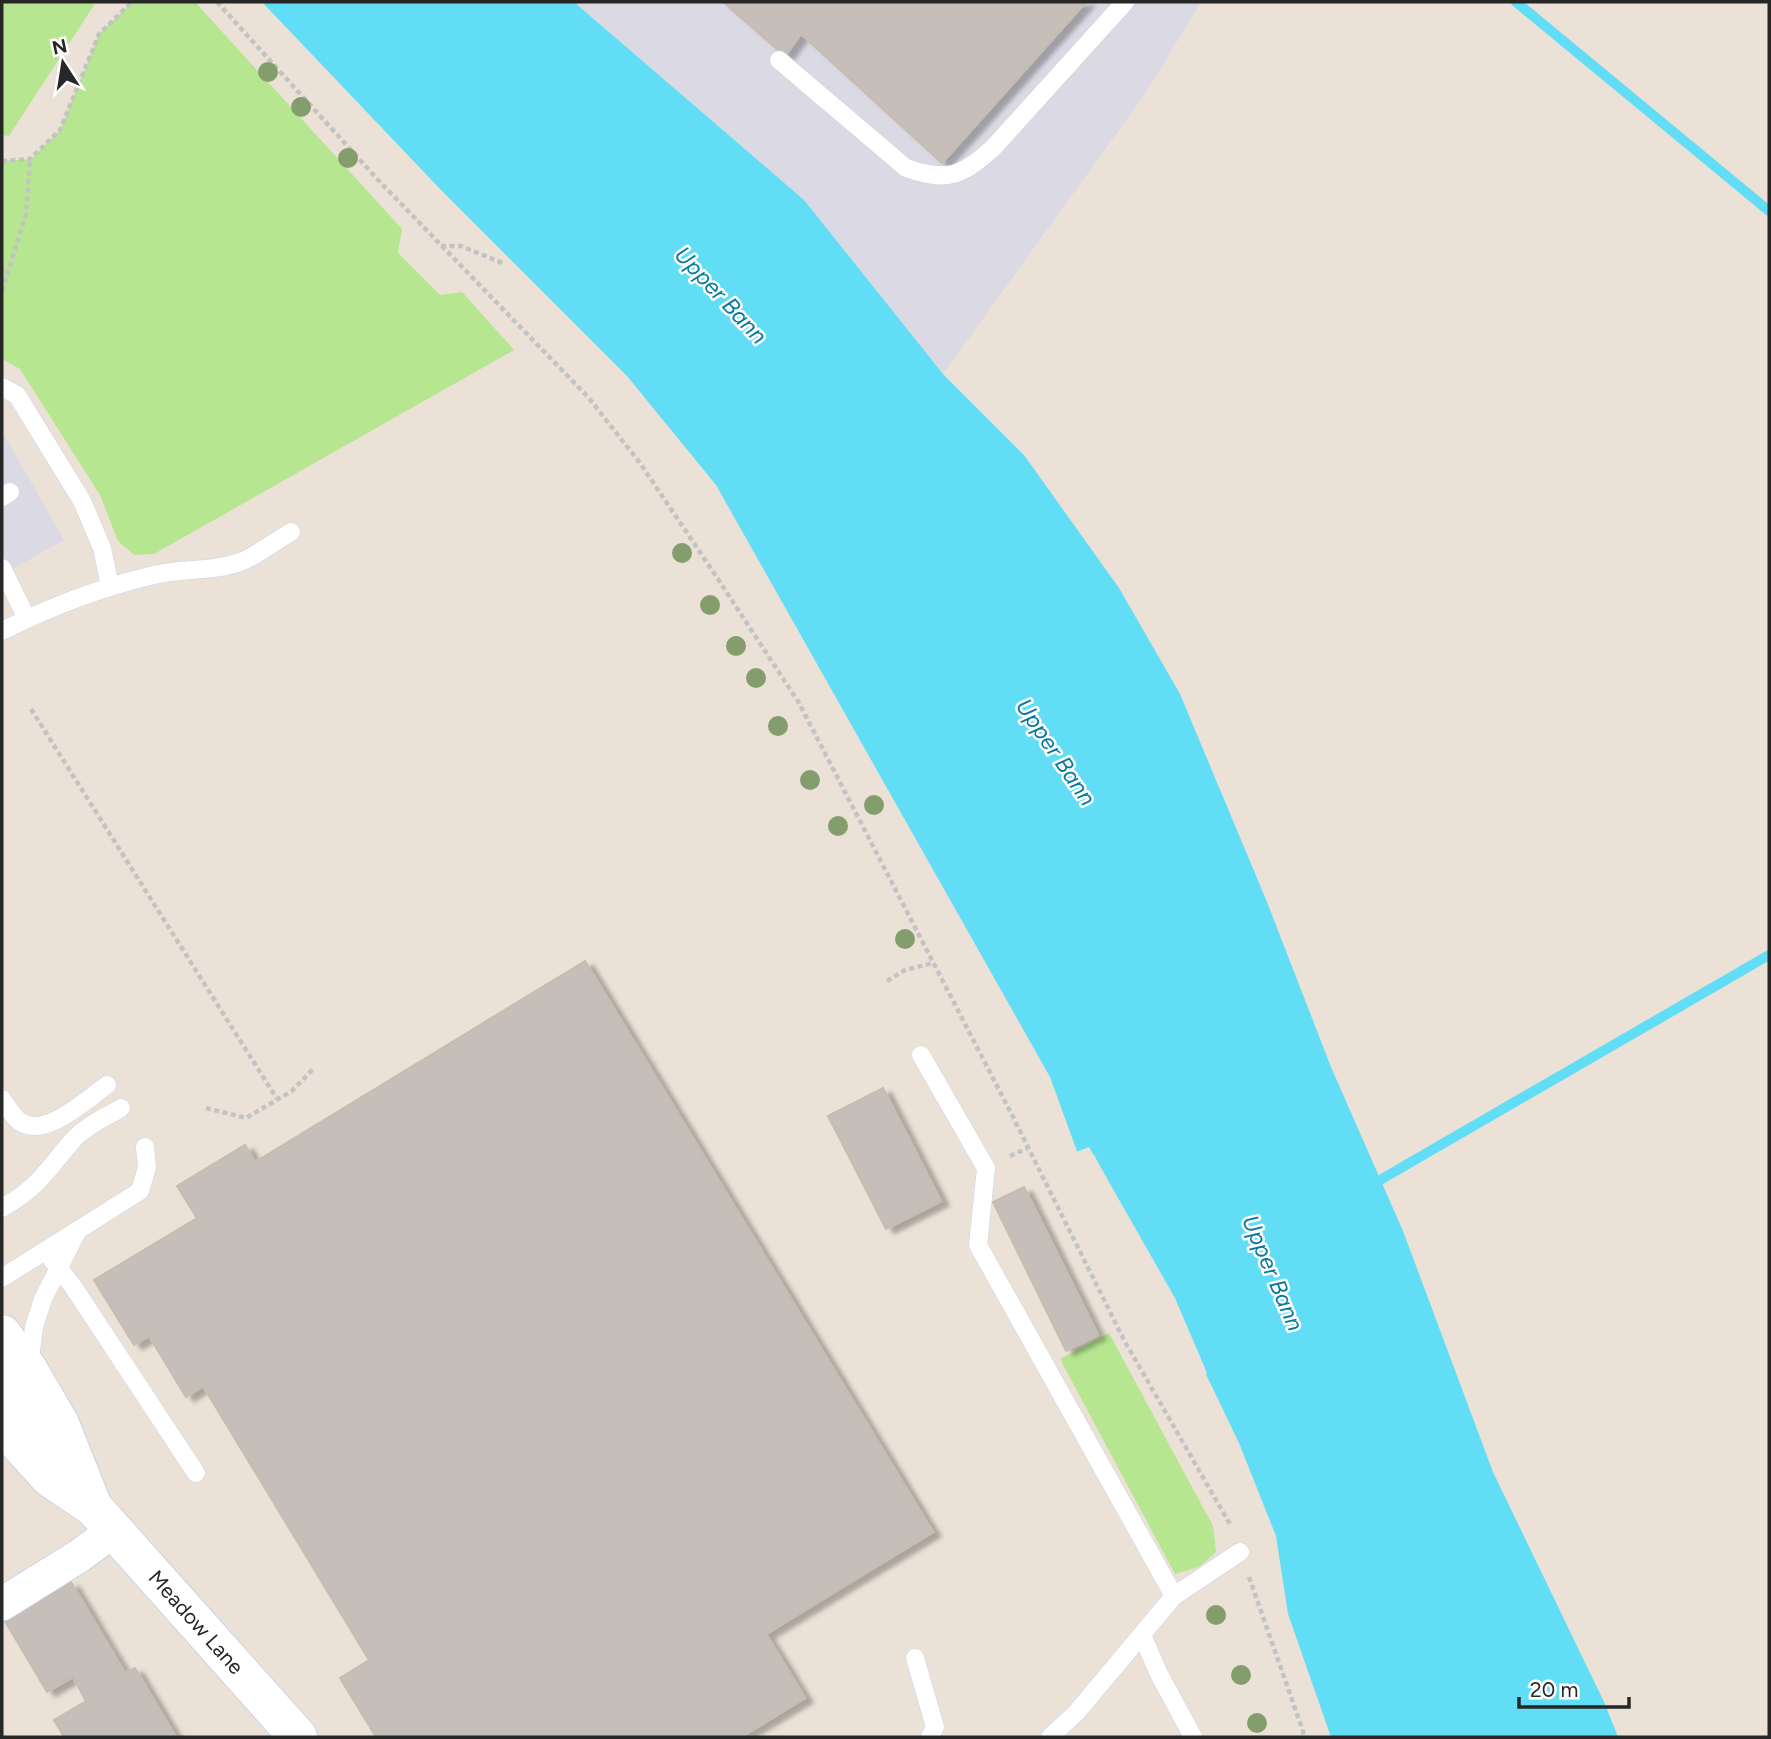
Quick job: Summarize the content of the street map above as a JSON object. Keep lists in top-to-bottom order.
{
  "streets": {
    "street": ["Meadow Lane"]
  },
  "water": ["Upper Bann"],
  "scale_bar": "20 m",
  "north": "top"
}
